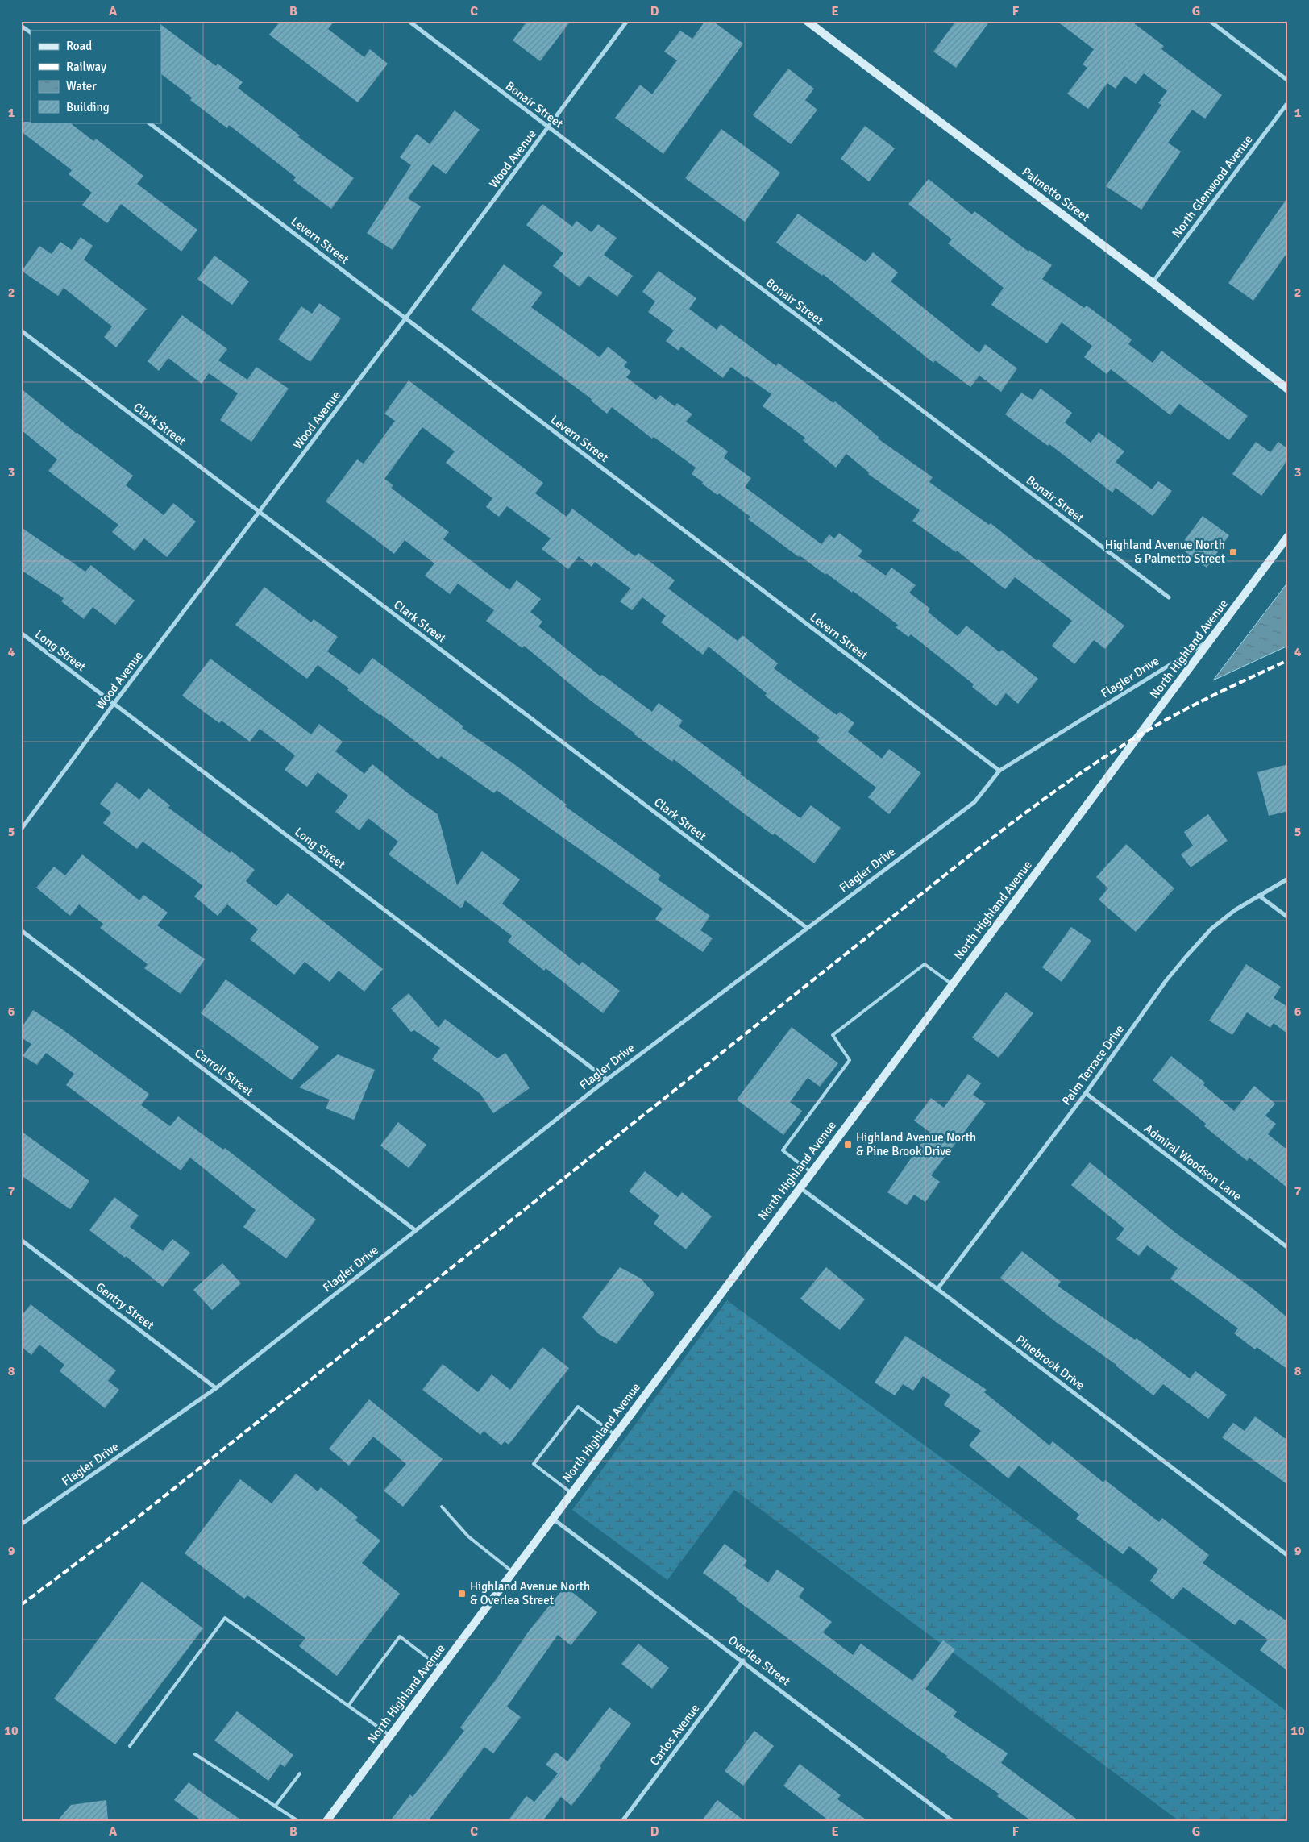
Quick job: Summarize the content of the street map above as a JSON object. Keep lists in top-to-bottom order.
{
  "streets": {
    "street": [
      "Bonair Street",
      "Wood Avenue",
      "North Glenwood Avenue",
      "Palmetto Street",
      "Levern Street",
      "Clark Street",
      "North Highland Avenue",
      "Long Street",
      "Flagler Drive",
      "Palm Terrace Drive",
      "Carroll Street",
      "Admiral Woodson Lane",
      "Gentry Street",
      "Pinebrook Drive",
      "Overlea Street",
      "Carlos Avenue"
    ]
  },
  "crossings": [
    ["Bonair Street", "Wood Avenue"],
    ["Wood Avenue", "Levern Street"],
    ["Wood Avenue", "Clark Street"],
    ["Wood Avenue", "Long Street"],
    ["North Glenwood Avenue", "Palmetto Street"],
    ["Levern Street", "Flagler Drive"],
    ["Clark Street", "Flagler Drive"],
    ["North Highland Avenue", "Flagler Drive"],
    ["North Highland Avenue", "Pinebrook Drive"],
    ["North Highland Avenue", "Overlea Street"],
    ["Long Street", "Flagler Drive"],
    ["Flagler Drive", "Carroll Street"],
    ["Flagler Drive", "Gentry Street"],
    ["Palm Terrace Drive", "Admiral Woodson Lane"],
    ["Palm Terrace Drive", "Pinebrook Drive"],
    ["Overlea Street", "Carlos Avenue"]
  ],
  "places": {
    "transit": ["Highland Avenue North & Palmetto Street", "Highland Avenue North & Pine Brook Drive", "Highland Avenue North & Overlea Street"]
  },
  "legend": [
    "Road",
    "Railway",
    "Water",
    "Building"
  ],
  "grid": {
    "columns": [
      "A",
      "B",
      "C",
      "D",
      "E",
      "F",
      "G"
    ],
    "rows": [
      "1",
      "2",
      "3",
      "4",
      "5",
      "6",
      "7",
      "8",
      "9",
      "10"
    ]
  }
}
